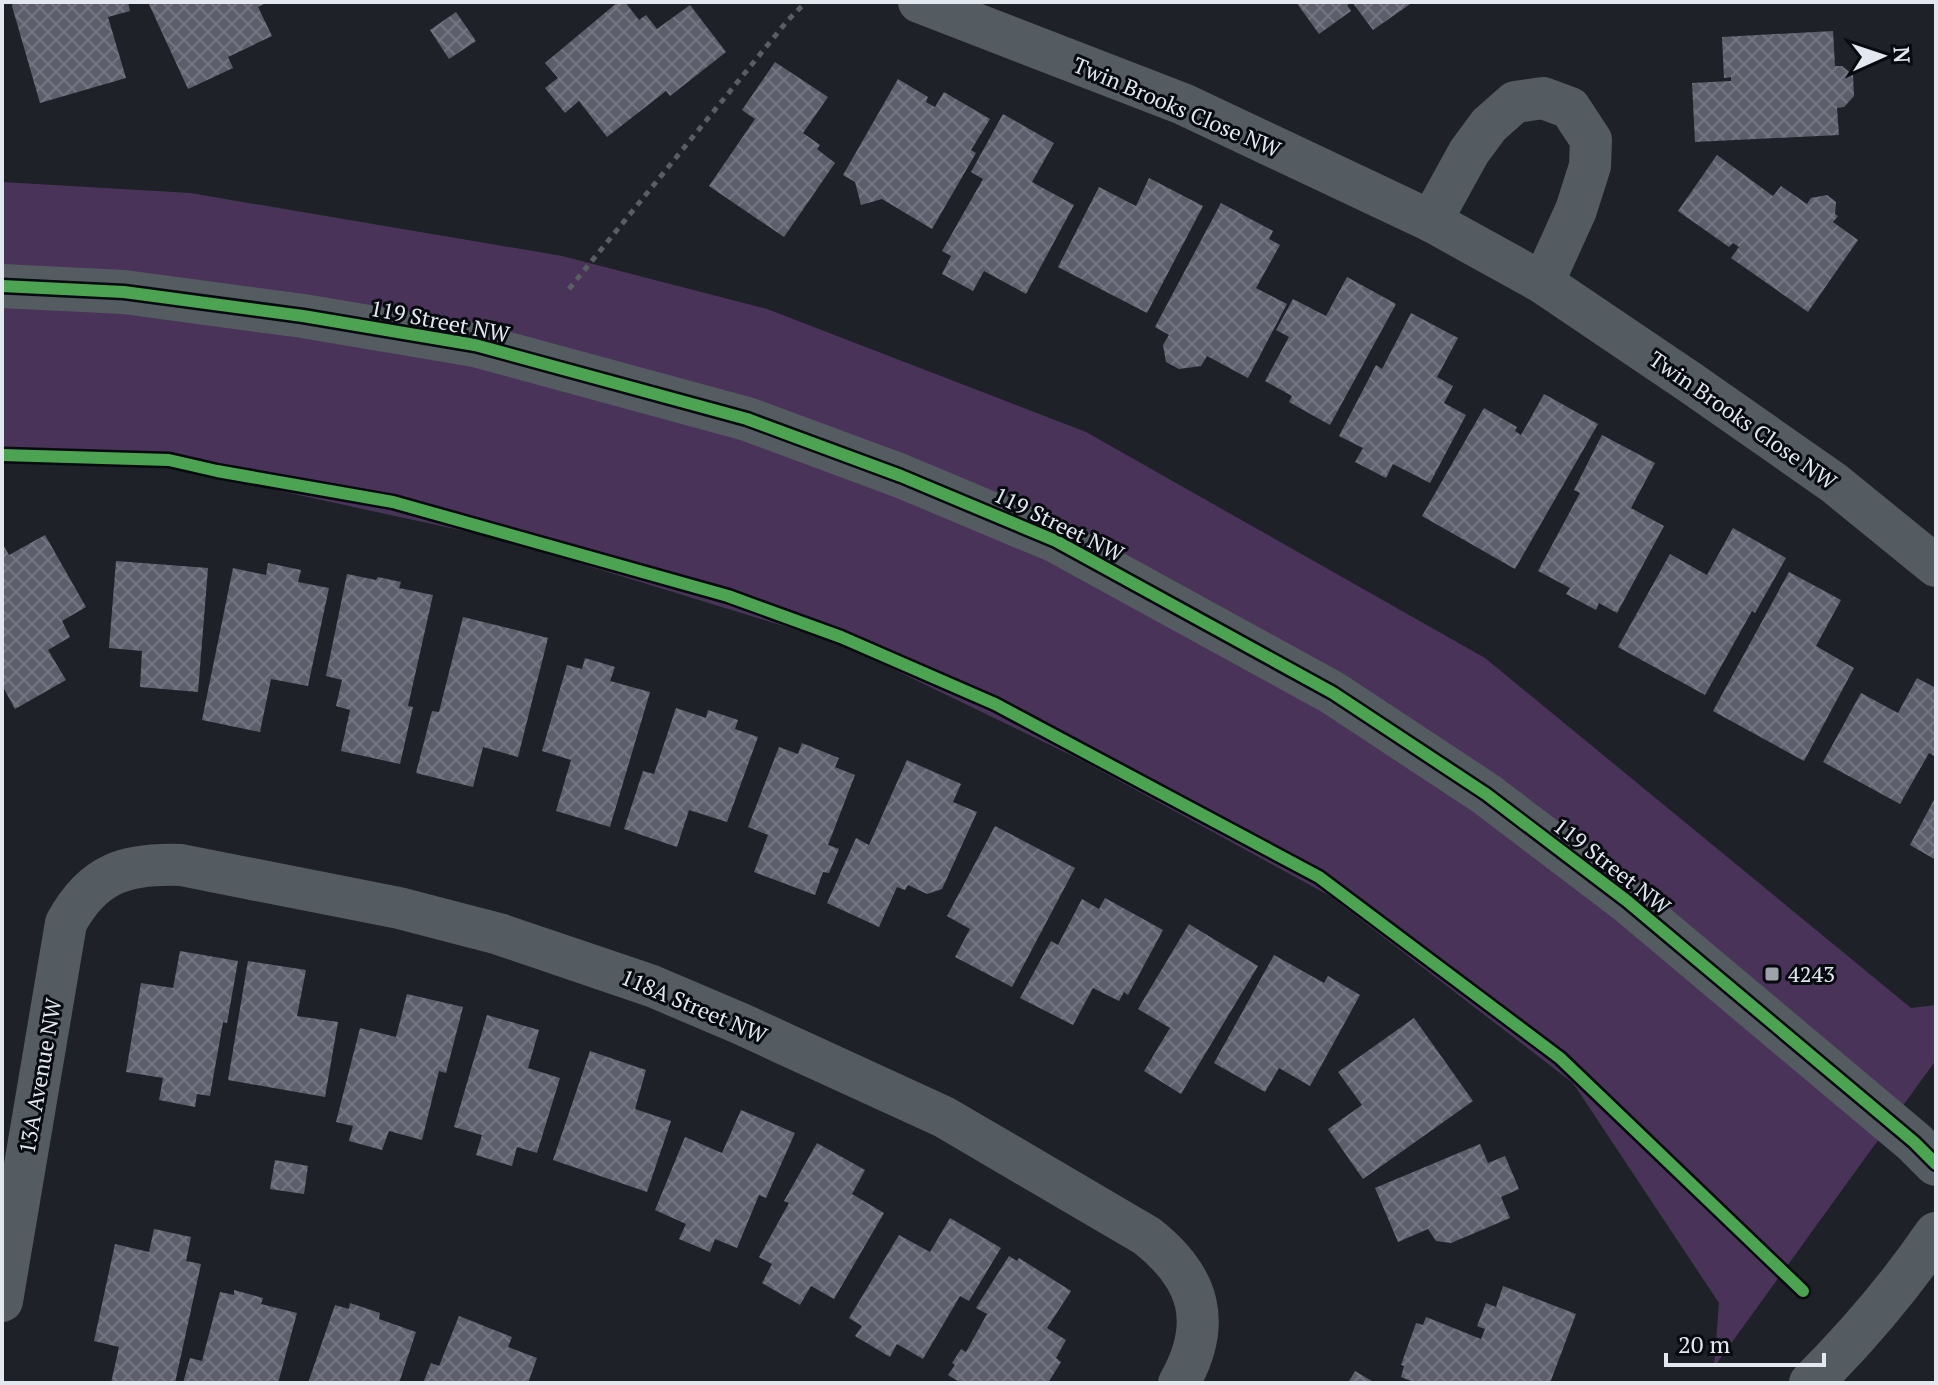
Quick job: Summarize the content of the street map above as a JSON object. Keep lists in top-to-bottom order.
{
  "streets": {
    "street": [
      "Twin Brooks Close NW",
      "119 Street NW",
      "118A Street NW",
      "13A Avenue NW"
    ]
  },
  "crossings": [
    ["118A Street NW", "13A Avenue NW"]
  ],
  "places": {
    "transit": ["4243"]
  },
  "scale_bar": "20 m",
  "north": "right"
}
